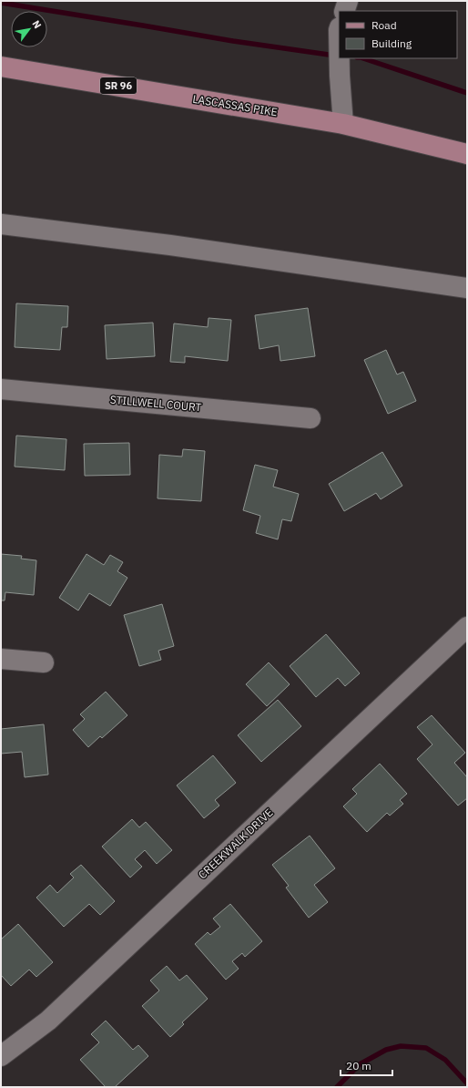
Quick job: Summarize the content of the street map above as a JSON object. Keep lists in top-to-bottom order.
{
  "streets": {
    "main road": ["SR 96", "LASCASSAS PIKE"],
    "street": ["STILLWELL COURT", "CREEKWALK DRIVE"]
  },
  "legend": ["Road", "Building"],
  "scale_bar": "20 m",
  "north": "top right"
}
